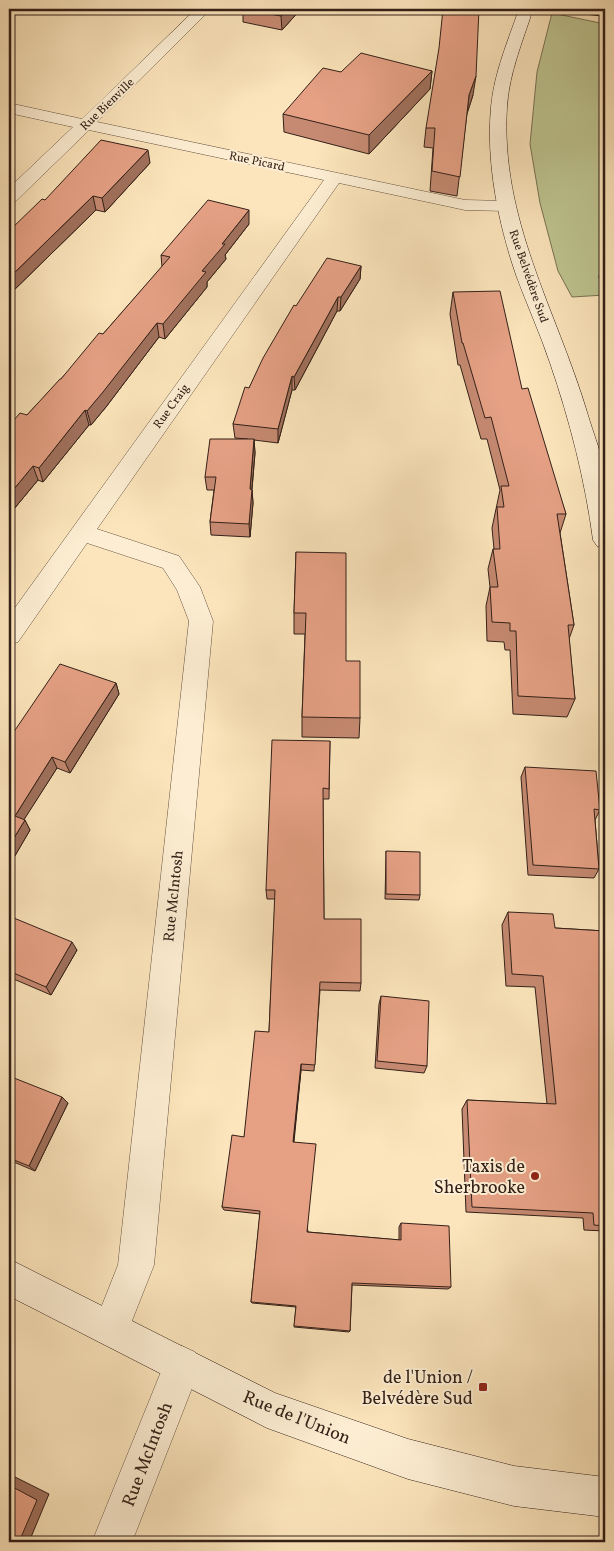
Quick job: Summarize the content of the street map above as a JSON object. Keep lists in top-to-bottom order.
{
  "streets": {
    "street": [
      "Rue Bienville",
      "Rue Picard",
      "Rue Belvédère Sud",
      "Rue Craig",
      "Rue McIntosh",
      "Rue de l'Union"
    ]
  },
  "crossings": [
    ["Rue Bienville", "Rue Picard"],
    ["Rue Picard", "Rue Belvédère Sud"],
    ["Rue Picard", "Rue Craig"],
    ["Rue Craig", "Rue McIntosh"],
    ["Rue McIntosh", "Rue de l'Union"]
  ],
  "places": {
    "other": ["Taxis de Sherbrooke"],
    "transit": ["de l'Union / Belvédère Sud"]
  }
}
